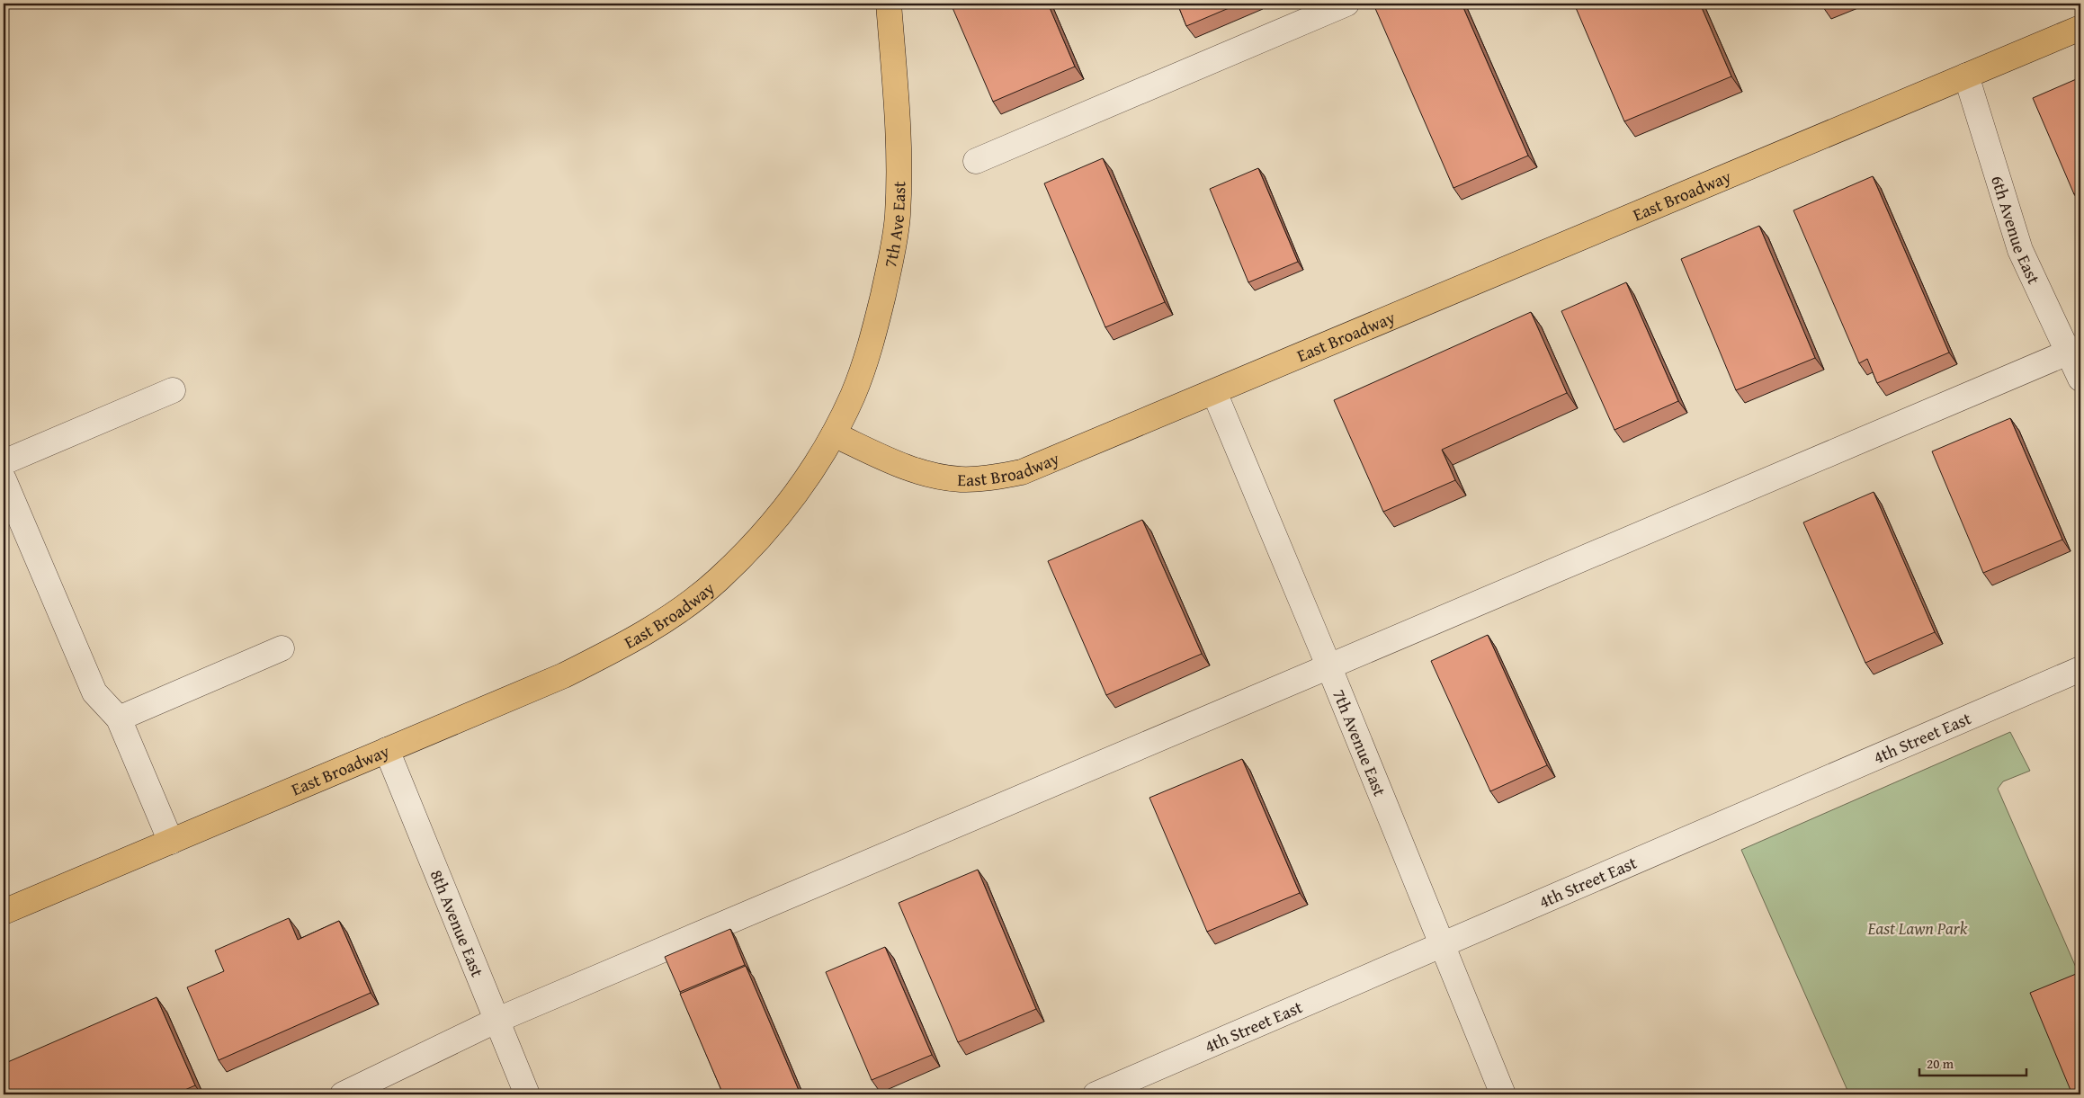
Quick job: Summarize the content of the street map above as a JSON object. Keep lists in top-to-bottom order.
{
  "streets": {
    "main road": ["East Broadway", "7th Ave East"],
    "street": [
      "6th Avenue East",
      "4th Street East",
      "7th Avenue East",
      "8th Avenue East"
    ]
  },
  "crossings": [
    ["East Broadway", "7th Ave East"],
    ["East Broadway", "6th Avenue East"],
    ["East Broadway", "7th Avenue East"],
    ["East Broadway", "8th Avenue East"],
    ["4th Street East", "7th Avenue East"]
  ],
  "parks": ["East Lawn Park"],
  "scale_bar": "20 m"
}
